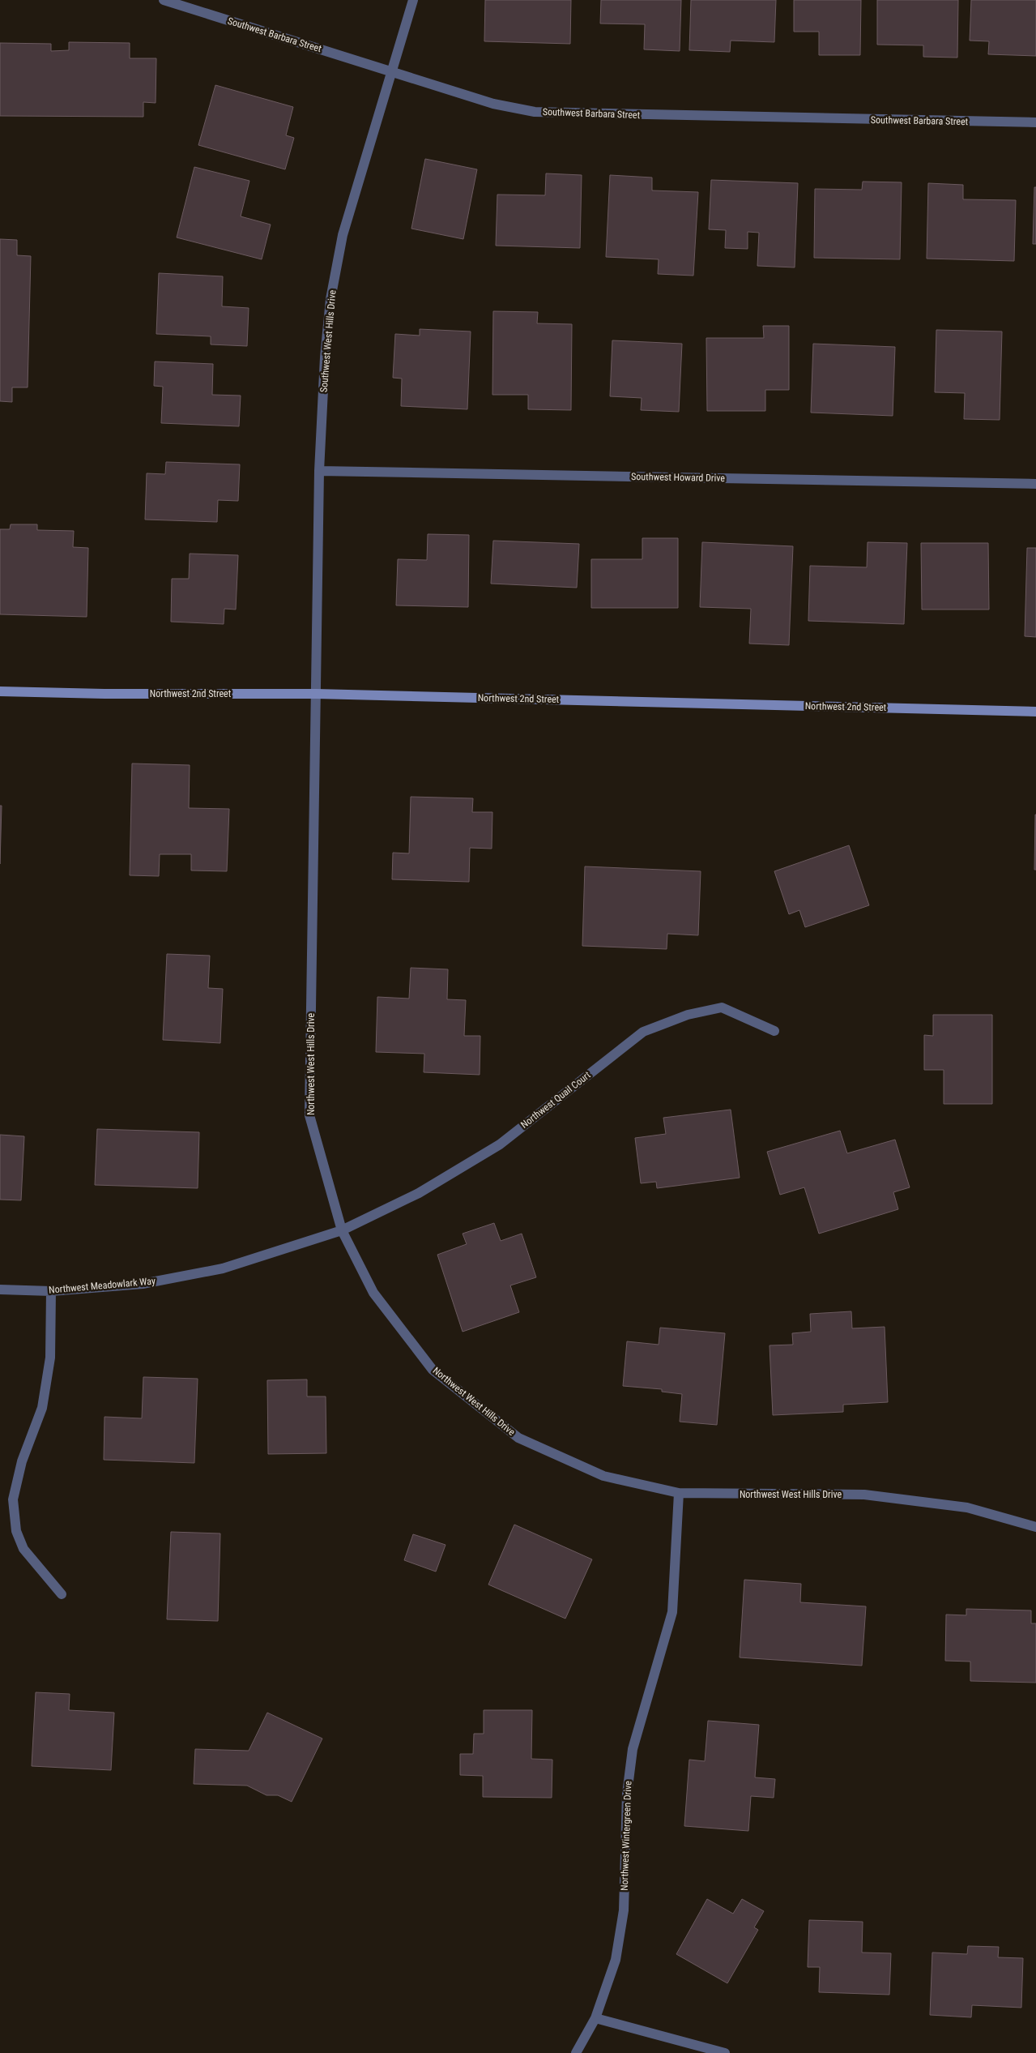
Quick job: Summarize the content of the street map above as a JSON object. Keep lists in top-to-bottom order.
{
  "streets": {
    "street": [
      "Southwest Barbara Street",
      "Southwest West Hills Drive",
      "Southwest Howard Drive",
      "Northwest 2nd Street",
      "Northwest West Hills Drive",
      "Northwest Quail Court",
      "Northwest Meadowlark Way",
      "Northwest Wintergreen Drive"
    ]
  },
  "crossings": [
    ["Southwest Barbara Street", "Southwest West Hills Drive"],
    ["Southwest West Hills Drive", "Southwest Howard Drive"],
    ["Southwest West Hills Drive", "Northwest 2nd Street"],
    ["Southwest West Hills Drive", "Northwest West Hills Drive"],
    ["Northwest 2nd Street", "Northwest West Hills Drive"],
    ["Northwest West Hills Drive", "Northwest Quail Court"],
    ["Northwest West Hills Drive", "Northwest Meadowlark Way"],
    ["Northwest West Hills Drive", "Northwest Wintergreen Drive"],
    ["Northwest Quail Court", "Northwest Meadowlark Way"]
  ]
}
